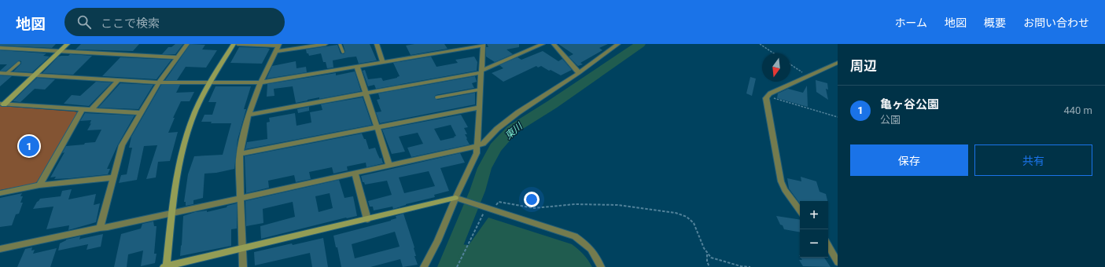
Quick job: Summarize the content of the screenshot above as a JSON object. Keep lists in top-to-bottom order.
{
  "water": ["東川"],
  "north": "bottom",
  "page": {
    "header": "地図",
    "search": "ここで検索",
    "nav": [
      "ホーム",
      "地図",
      "概要",
      "お問い合わせ"
    ],
    "heading": "周辺",
    "list": [
      {
        "mark": "1",
        "name": "亀ヶ谷公園",
        "note": "公園",
        "value": "440 m"
      }
    ],
    "pins": "1",
    "buttons": ["保存", "共有"],
    "map_buttons": ["+", "−"]
  }
}
